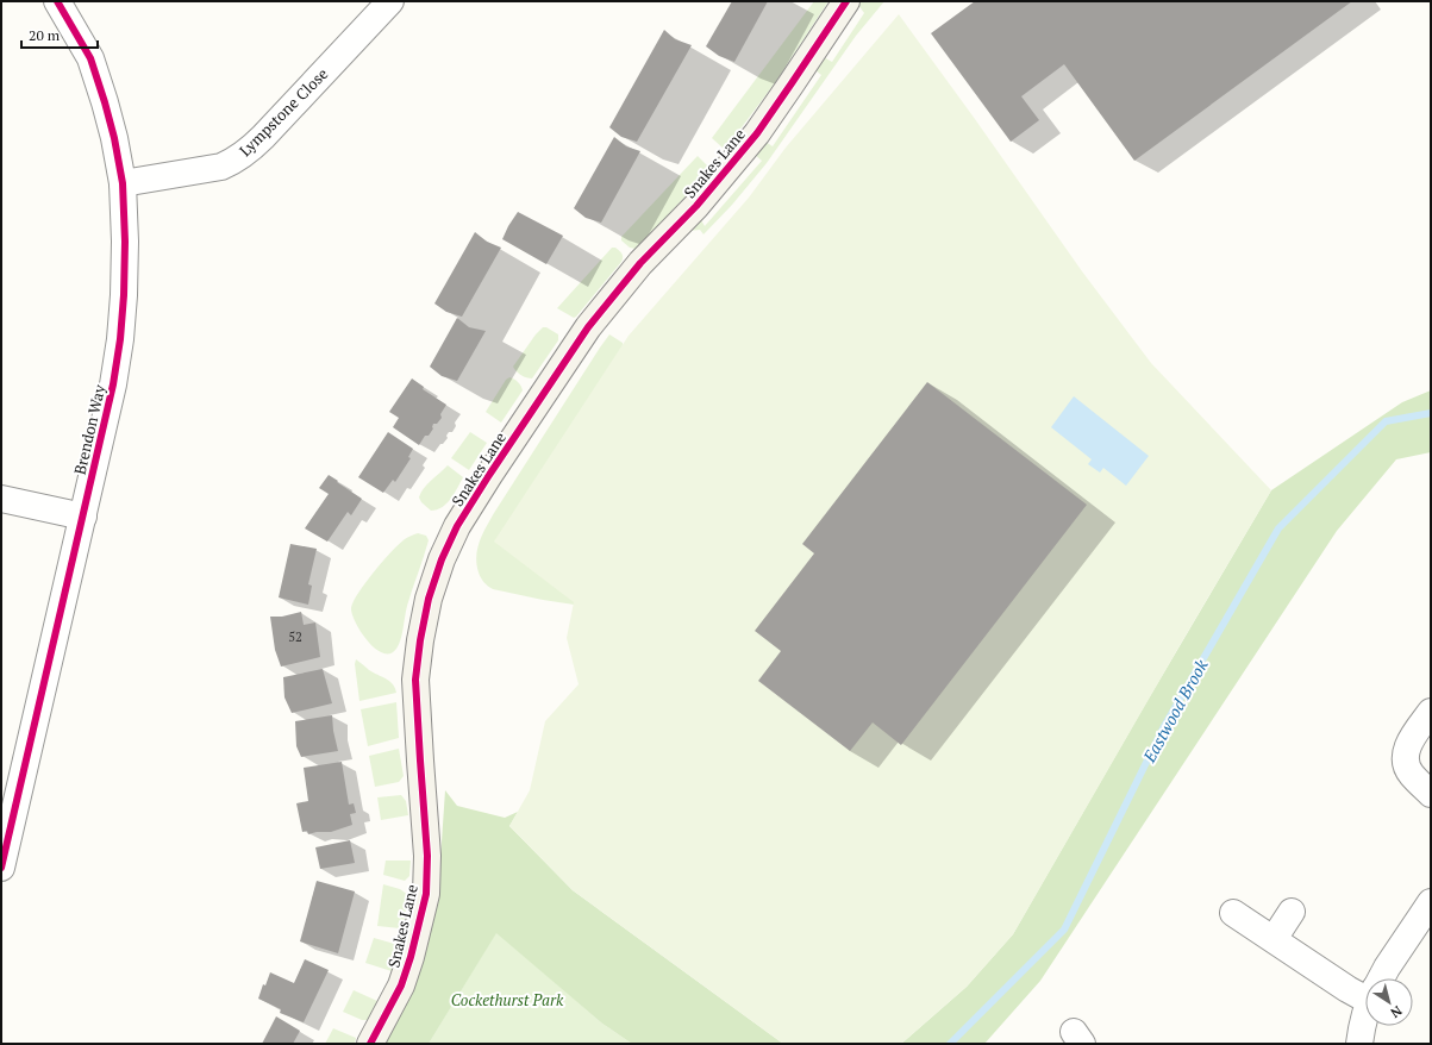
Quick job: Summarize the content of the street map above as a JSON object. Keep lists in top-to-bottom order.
{
  "streets": {
    "street": ["Lympstone Close", "Snakes Lane", "Brendon Way"]
  },
  "crossings": [
    ["Lympstone Close", "Brendon Way"]
  ],
  "water": ["Eastwood Brook"],
  "parks": ["Cockethurst Park"],
  "house_numbers": ["52"],
  "scale_bar": "20 m",
  "north": "bottom right"
}
